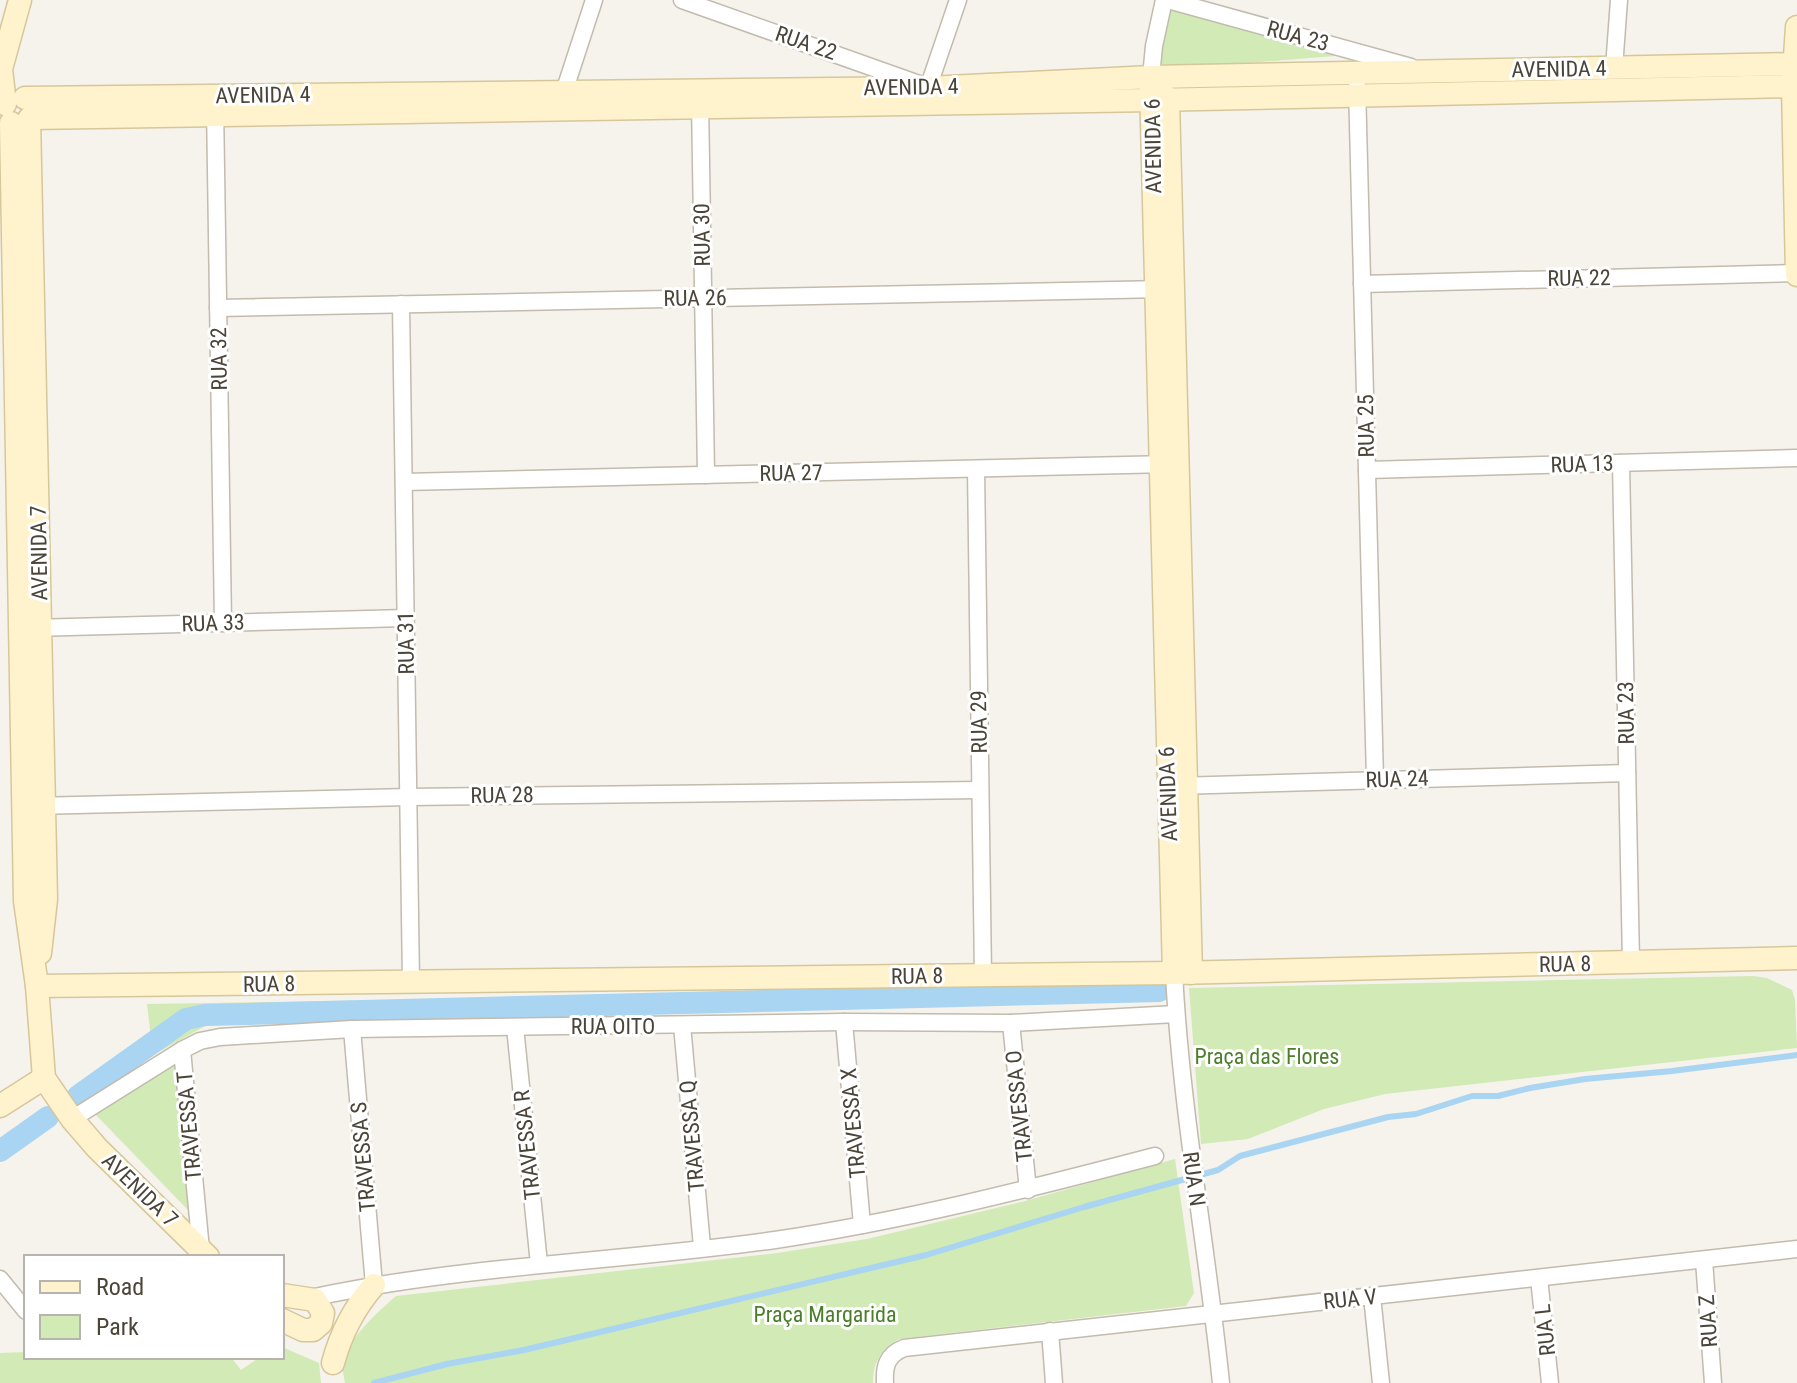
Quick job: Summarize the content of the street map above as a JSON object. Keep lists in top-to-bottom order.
{
  "streets": {
    "street": [
      "RUA 23",
      "RUA 22",
      "AVENIDA 4",
      "AVENIDA 6",
      "RUA 30",
      "RUA 26",
      "RUA 32",
      "RUA 25",
      "RUA 13",
      "RUA 27",
      "AVENIDA 7",
      "RUA 33",
      "RUA 31",
      "RUA 29",
      "RUA 24",
      "RUA 28",
      "RUA 8",
      "RUA OITO",
      "TRAVESSA O",
      "TRAVESSA X",
      "TRAVESSA T",
      "TRAVESSA Q",
      "TRAVESSA R",
      "TRAVESSA S",
      "RUA N",
      "RUA V",
      "RUA Z",
      "RUA L"
    ]
  },
  "crossings": [
    ["RUA 23", "AVENIDA 4"],
    ["RUA 23", "RUA 13"],
    ["RUA 23", "RUA 24"],
    ["RUA 23", "RUA 8"],
    ["RUA 22", "AVENIDA 4"],
    ["RUA 22", "RUA 25"],
    ["AVENIDA 4", "AVENIDA 6"],
    ["AVENIDA 4", "RUA 30"],
    ["AVENIDA 4", "RUA 32"],
    ["AVENIDA 4", "RUA 25"],
    ["AVENIDA 4", "AVENIDA 7"],
    ["AVENIDA 6", "RUA 26"],
    ["AVENIDA 6", "RUA 27"],
    ["AVENIDA 6", "RUA 24"],
    ["AVENIDA 6", "RUA 8"],
    ["AVENIDA 6", "RUA N"],
    ["RUA 30", "RUA 26"],
    ["RUA 30", "RUA 27"],
    ["RUA 26", "RUA 32"],
    ["RUA 26", "RUA 31"],
    ["RUA 32", "RUA 33"],
    ["RUA 25", "RUA 13"],
    ["RUA 25", "RUA 24"],
    ["RUA 27", "RUA 31"],
    ["RUA 27", "RUA 29"],
    ["AVENIDA 7", "RUA 33"],
    ["AVENIDA 7", "RUA 28"],
    ["AVENIDA 7", "RUA 8"],
    ["AVENIDA 7", "RUA OITO"],
    ["AVENIDA 7", "TRAVESSA T"],
    ["RUA 33", "RUA 31"],
    ["RUA 31", "RUA 28"],
    ["RUA 31", "RUA 8"],
    ["RUA 29", "RUA 28"],
    ["RUA 29", "RUA 8"],
    ["RUA 8", "RUA N"],
    ["RUA OITO", "TRAVESSA O"],
    ["RUA OITO", "TRAVESSA X"],
    ["RUA OITO", "TRAVESSA T"],
    ["RUA OITO", "TRAVESSA Q"],
    ["RUA OITO", "TRAVESSA R"],
    ["RUA OITO", "TRAVESSA S"],
    ["RUA OITO", "RUA N"],
    ["RUA N", "RUA V"],
    ["RUA V", "RUA Z"],
    ["RUA V", "RUA L"]
  ],
  "parks": ["Praça das Flores", "Praça Margarida"],
  "legend": ["Road", "Park"]
}
